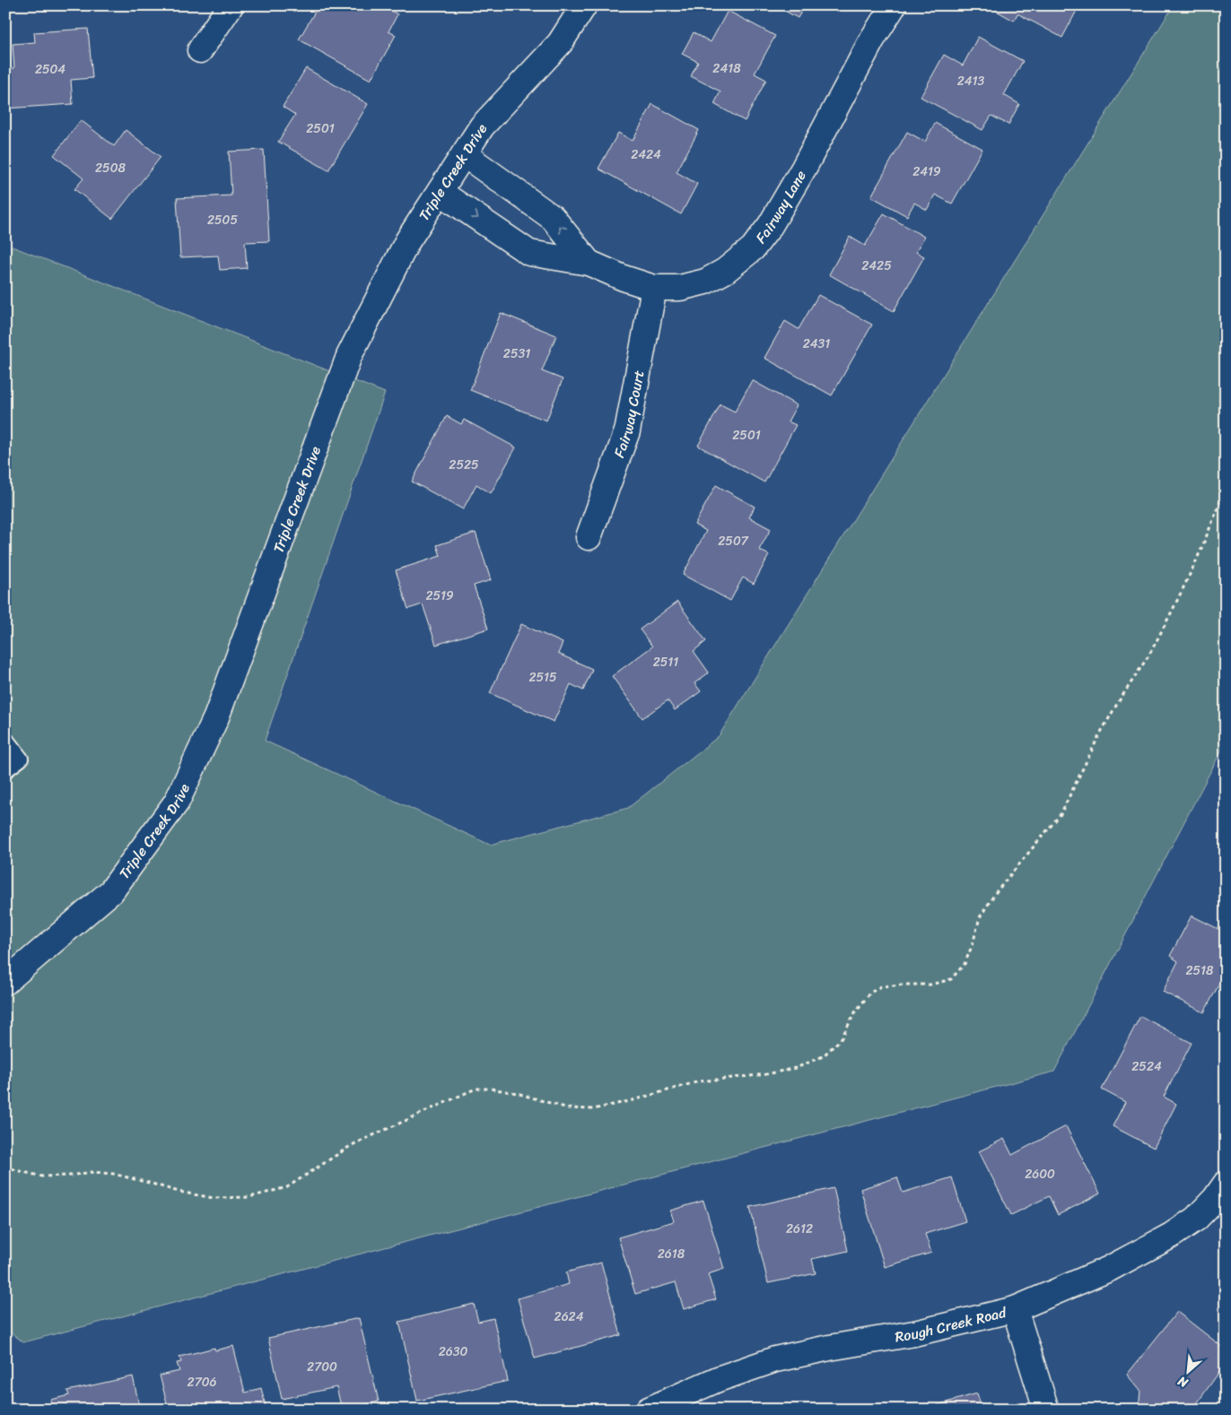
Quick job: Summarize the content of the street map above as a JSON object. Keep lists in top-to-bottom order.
{
  "streets": {
    "street": [
      "Triple Creek Drive",
      "Fairway Lane",
      "Fairway Court",
      "Rough Creek Road"
    ]
  },
  "crossings": [
    ["Triple Creek Drive", "Fairway Lane"],
    ["Fairway Lane", "Fairway Court"]
  ],
  "house_numbers": [
    "2418",
    "2504",
    "2413",
    "2501",
    "2424",
    "2508",
    "2419",
    "2505",
    "2425",
    "2431",
    "2531",
    "2501",
    "2525",
    "2507",
    "2519",
    "2511",
    "2515",
    "2518",
    "2524",
    "2600",
    "2612",
    "2618",
    "2624",
    "2630",
    "2700",
    "2706"
  ],
  "north": "bottom left"
}
